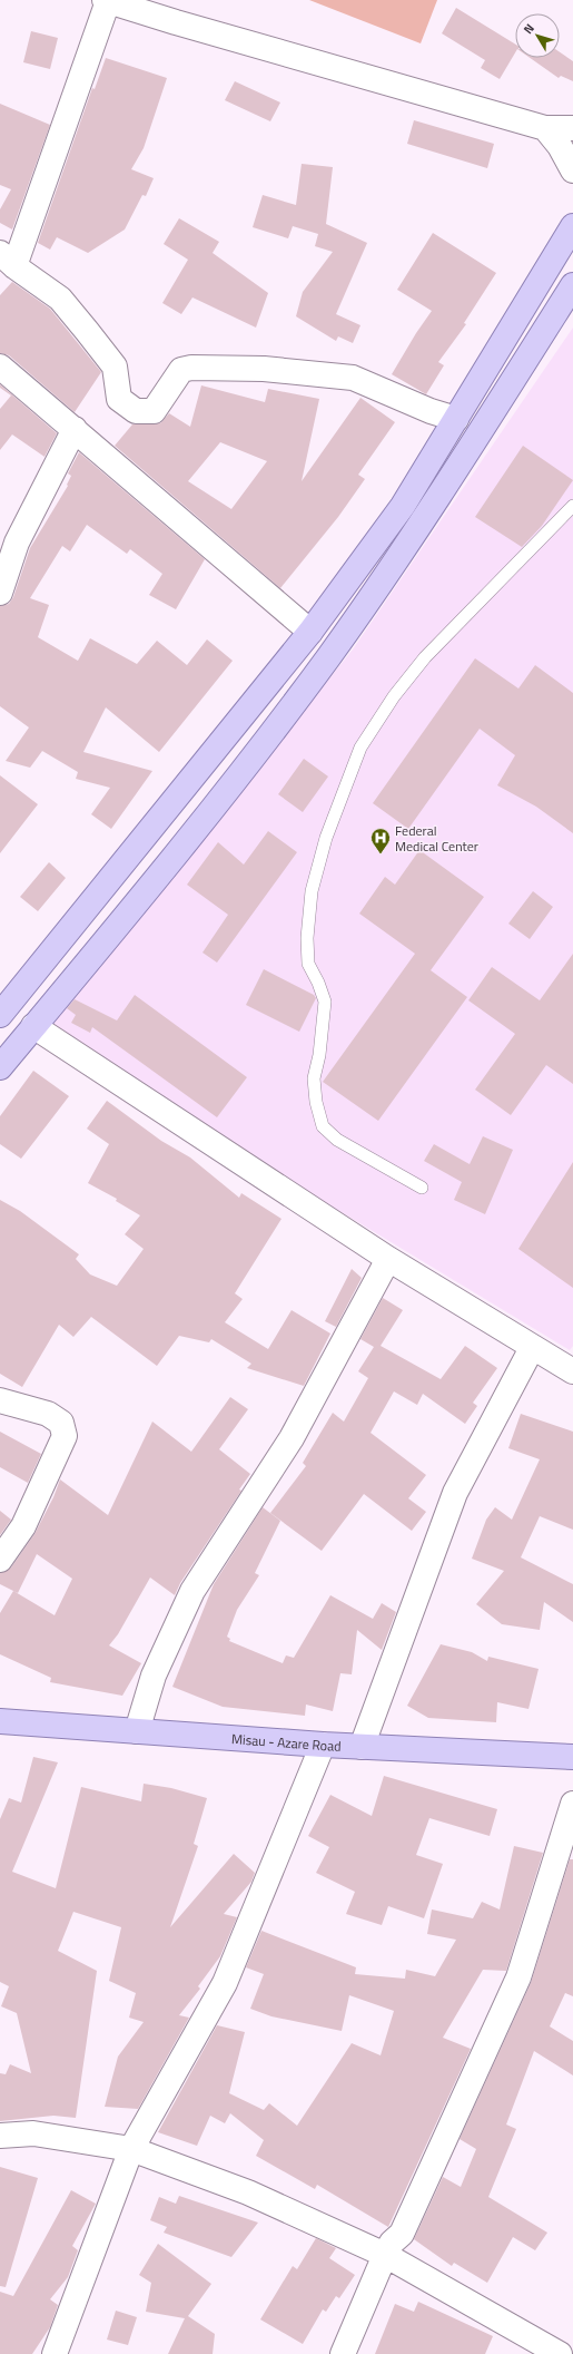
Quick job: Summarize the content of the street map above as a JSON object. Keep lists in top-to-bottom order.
{
  "streets": {
    "main road": ["Misau - Azare Road"]
  },
  "places": {
    "hospital": ["Federal Medical Center"]
  },
  "north": "top left"
}
